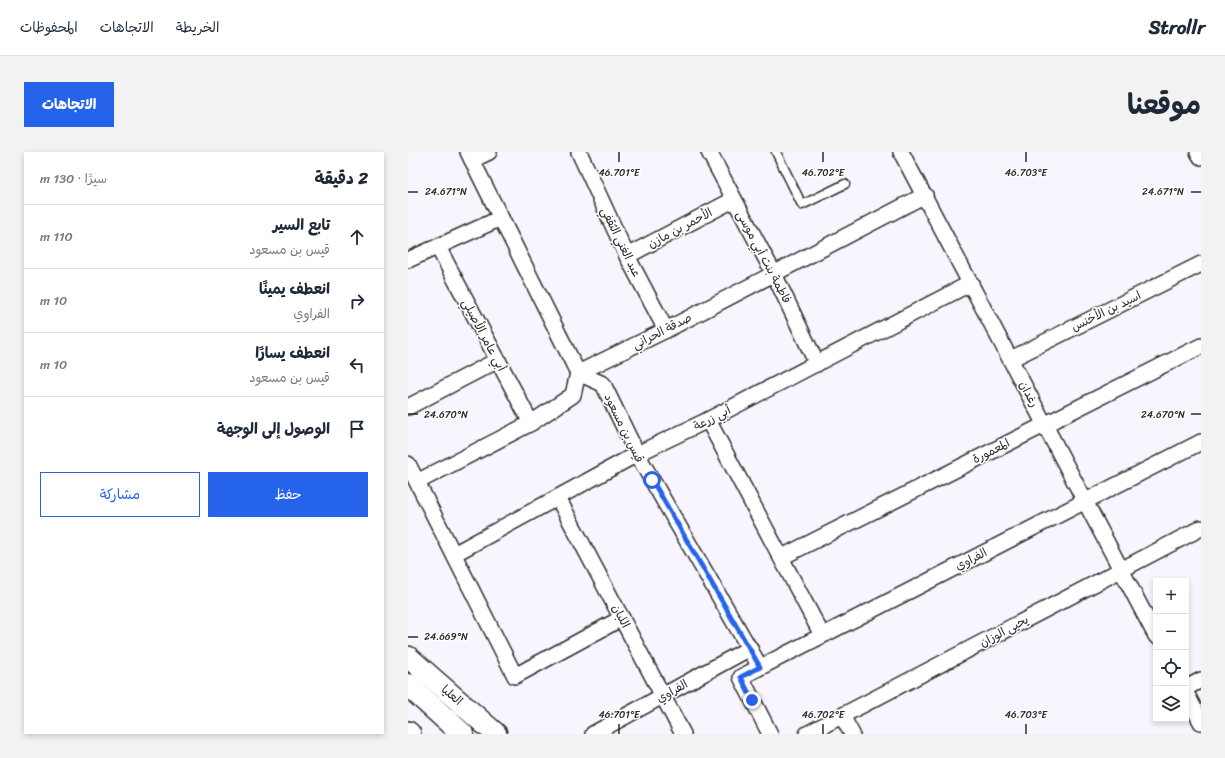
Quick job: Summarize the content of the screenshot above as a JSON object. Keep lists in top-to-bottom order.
{
  "streets": {
    "street": [
      "الأحمر بن مازن",
      "عبد الغني الثقفي",
      "فاطمة بنت أبي موسى",
      "اسيد بن الأخنس",
      "صدقة الحراني",
      "أبي عامر الأصيلي",
      "رغدان",
      "أبي زرعة",
      "قيس بن مسعود",
      "المعمورة",
      "الفراوي",
      "اللبان",
      "يحيى الوزان",
      "العليا"
    ]
  },
  "crossings": [
    ["الأحمر بن مازن", "عبد الغني الثقفي"],
    ["الأحمر بن مازن", "فاطمة بنت أبي موسى"],
    ["عبد الغني الثقفي", "صدقة الحراني"],
    ["فاطمة بنت أبي موسى", "صدقة الحراني"],
    ["فاطمة بنت أبي موسى", "أبي زرعة"],
    ["اسيد بن الأخنس", "رغدان"],
    ["صدقة الحراني", "رغدان"],
    ["صدقة الحراني", "قيس بن مسعود"],
    ["رغدان", "أبي زرعة"],
    ["رغدان", "المعمورة"],
    ["رغدان", "الفراوي"],
    ["رغدان", "يحيى الوزان"],
    ["أبي زرعة", "قيس بن مسعود"],
    ["أبي زرعة", "اللبان"],
    ["قيس بن مسعود", "الفراوي"],
    ["الفراوي", "اللبان"]
  ],
  "page": {
    "header": "Strollr",
    "nav": ["الخريطة", "الاتجاهات", "المحفوظات"],
    "title": "موقعنا",
    "buttons": [
      "الاتجاهات",
      ["حفظ", "مشاركة"]
    ],
    "heading": ["2 دقيقة", "سيرًا · 130 m"],
    "list": [
      ["تابع السير", "قيس بن مسعود", "110 m"],
      ["انعطف يمينًا", "الفراوي", "10 m"],
      ["انعطف يسارًا", "قيس بن مسعود", "10 m"],
      "الوصول إلى الوجهة"
    ],
    "map_buttons": ["+", "−"]
  },
  "coordinates": [
    "46.701°E",
    "46.702°E",
    "46.703°E",
    "24.671°N",
    "24.670°N",
    "24.669°N"
  ]
}
